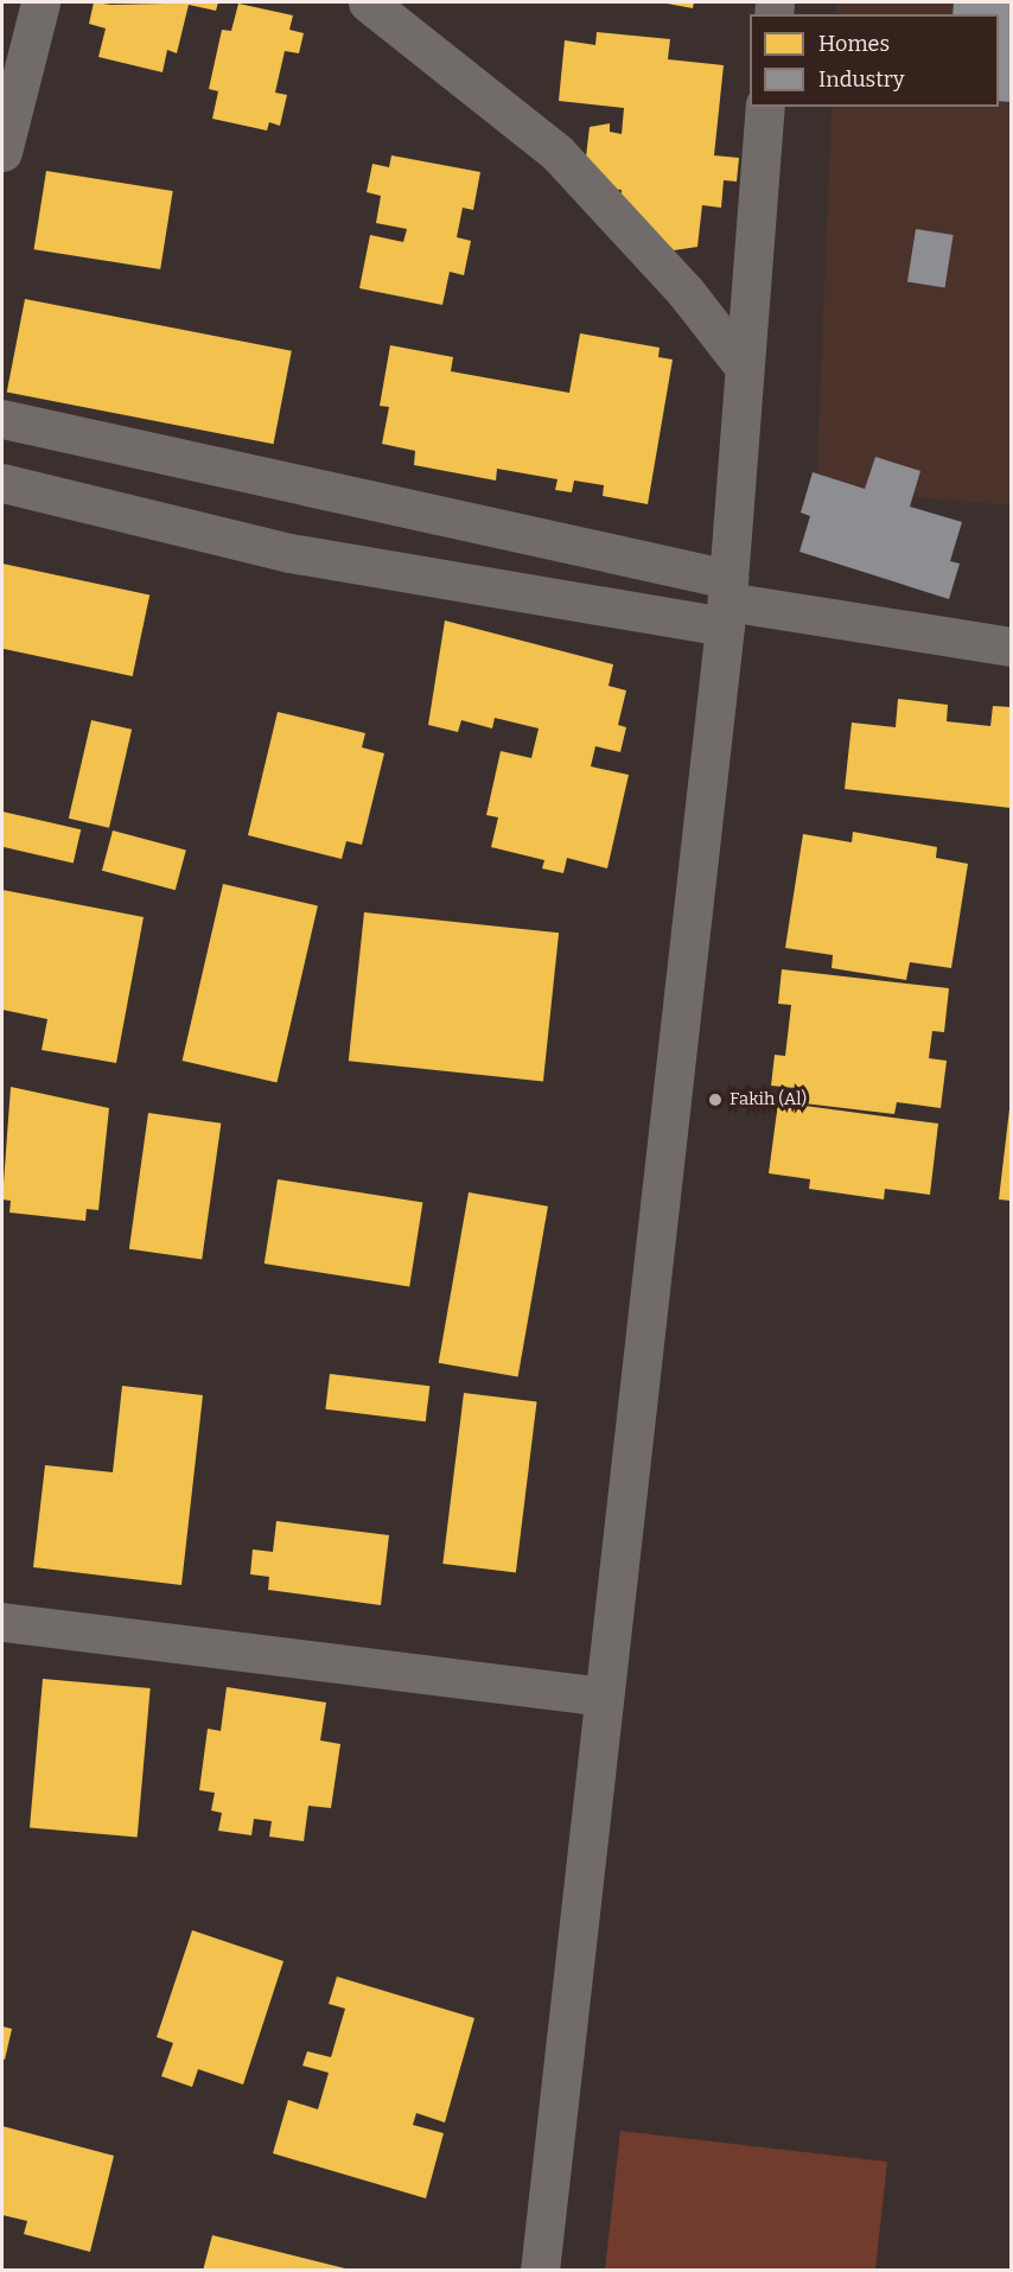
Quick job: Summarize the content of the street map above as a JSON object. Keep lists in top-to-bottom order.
{
  "places": ["Fakih (Al)"],
  "legend": ["Homes", "Industry"]
}
